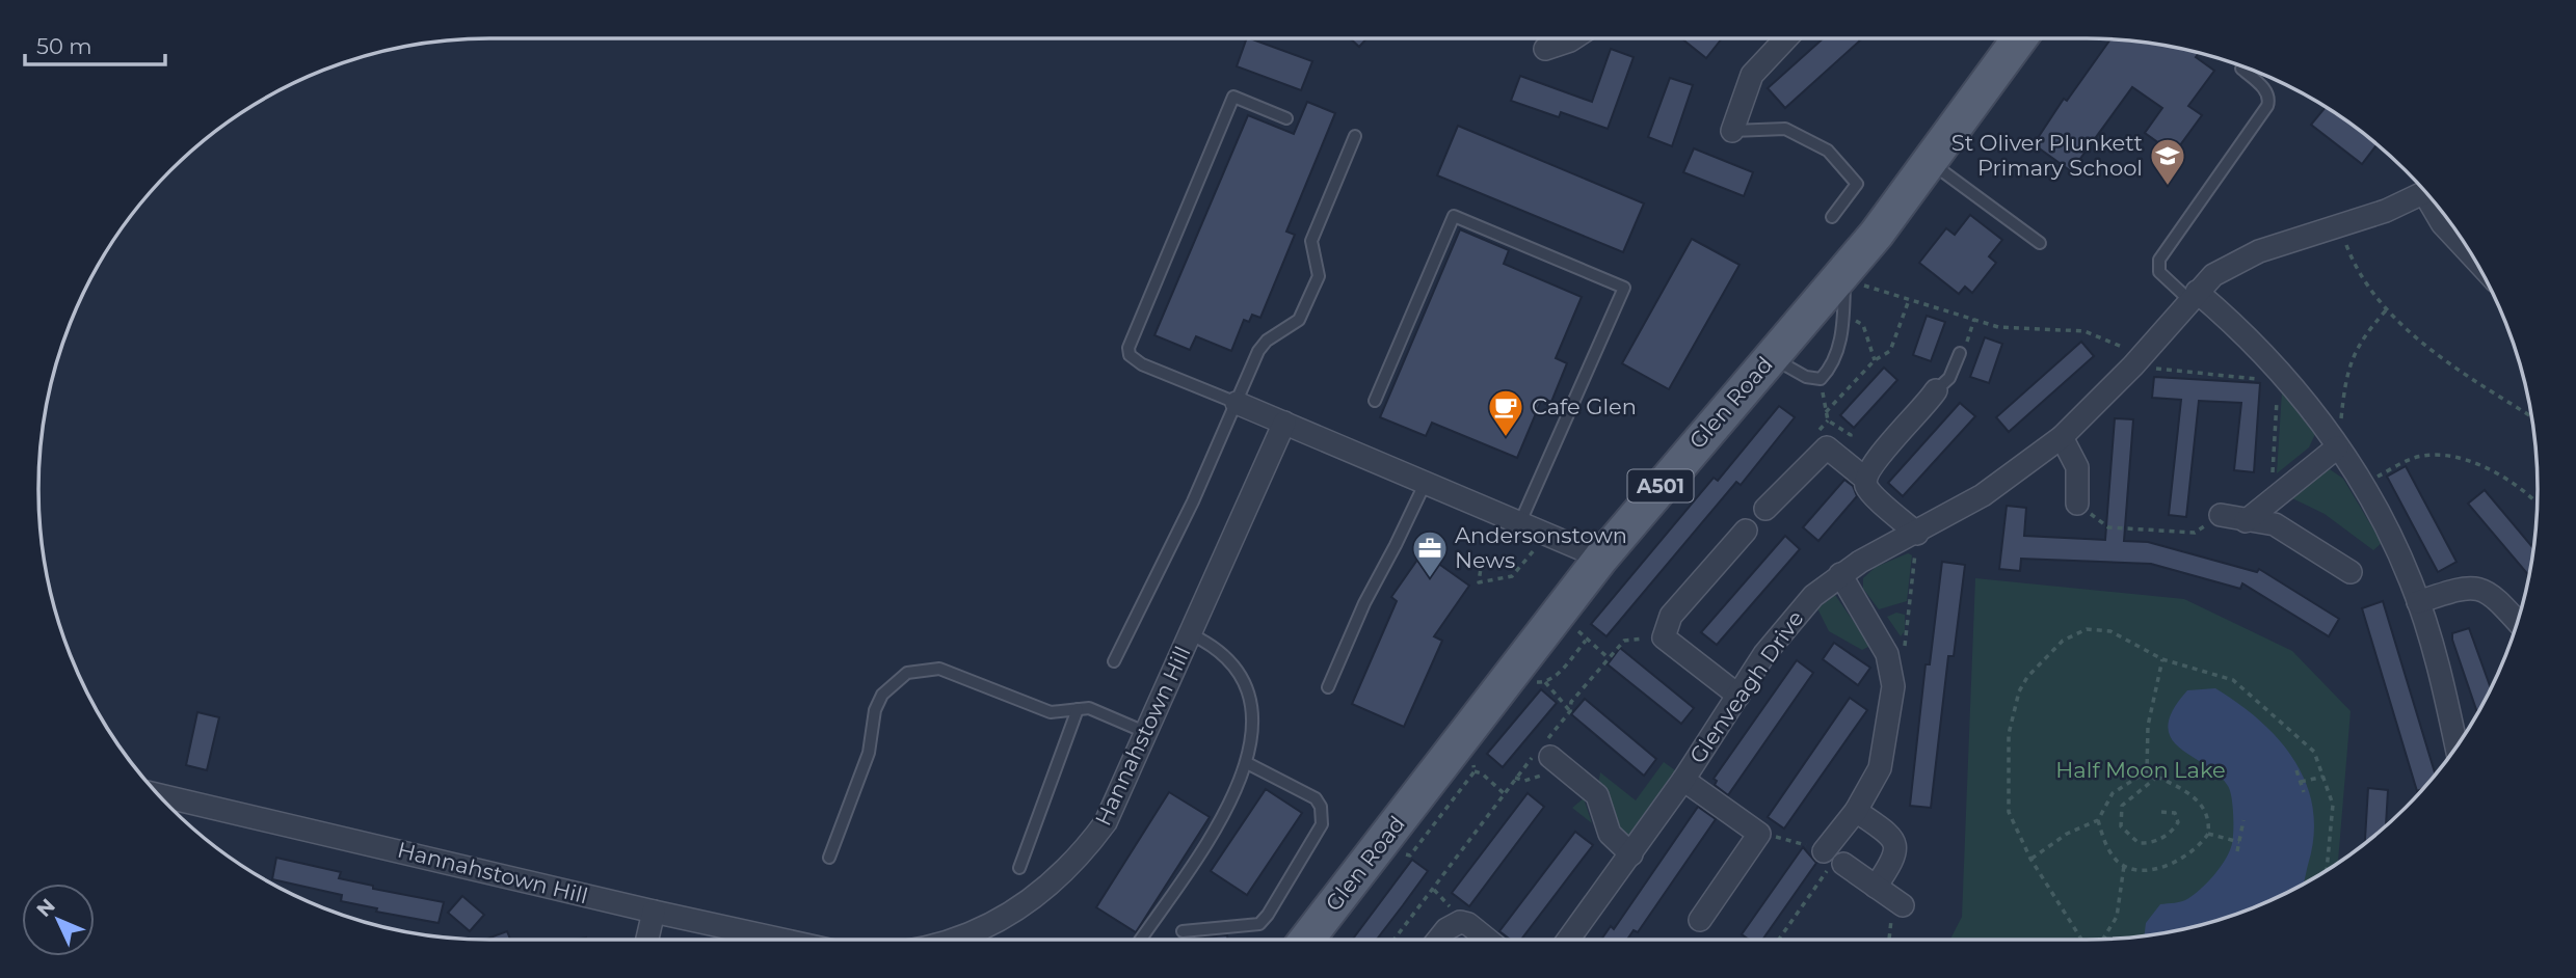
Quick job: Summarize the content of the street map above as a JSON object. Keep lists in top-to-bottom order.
{
  "streets": {
    "main road": ["Glen Road", "A501"],
    "street": ["Glenveagh Drive", "Hannahstown Hill"]
  },
  "parks": ["Half Moon Lake"],
  "places": {
    "school or university": ["St Oliver Plunkett Primary School"],
    "cafe": ["Cafe Glen"],
    "office": ["Andersonstown News"]
  },
  "scale_bar": "50 m",
  "north": "top left"
}
